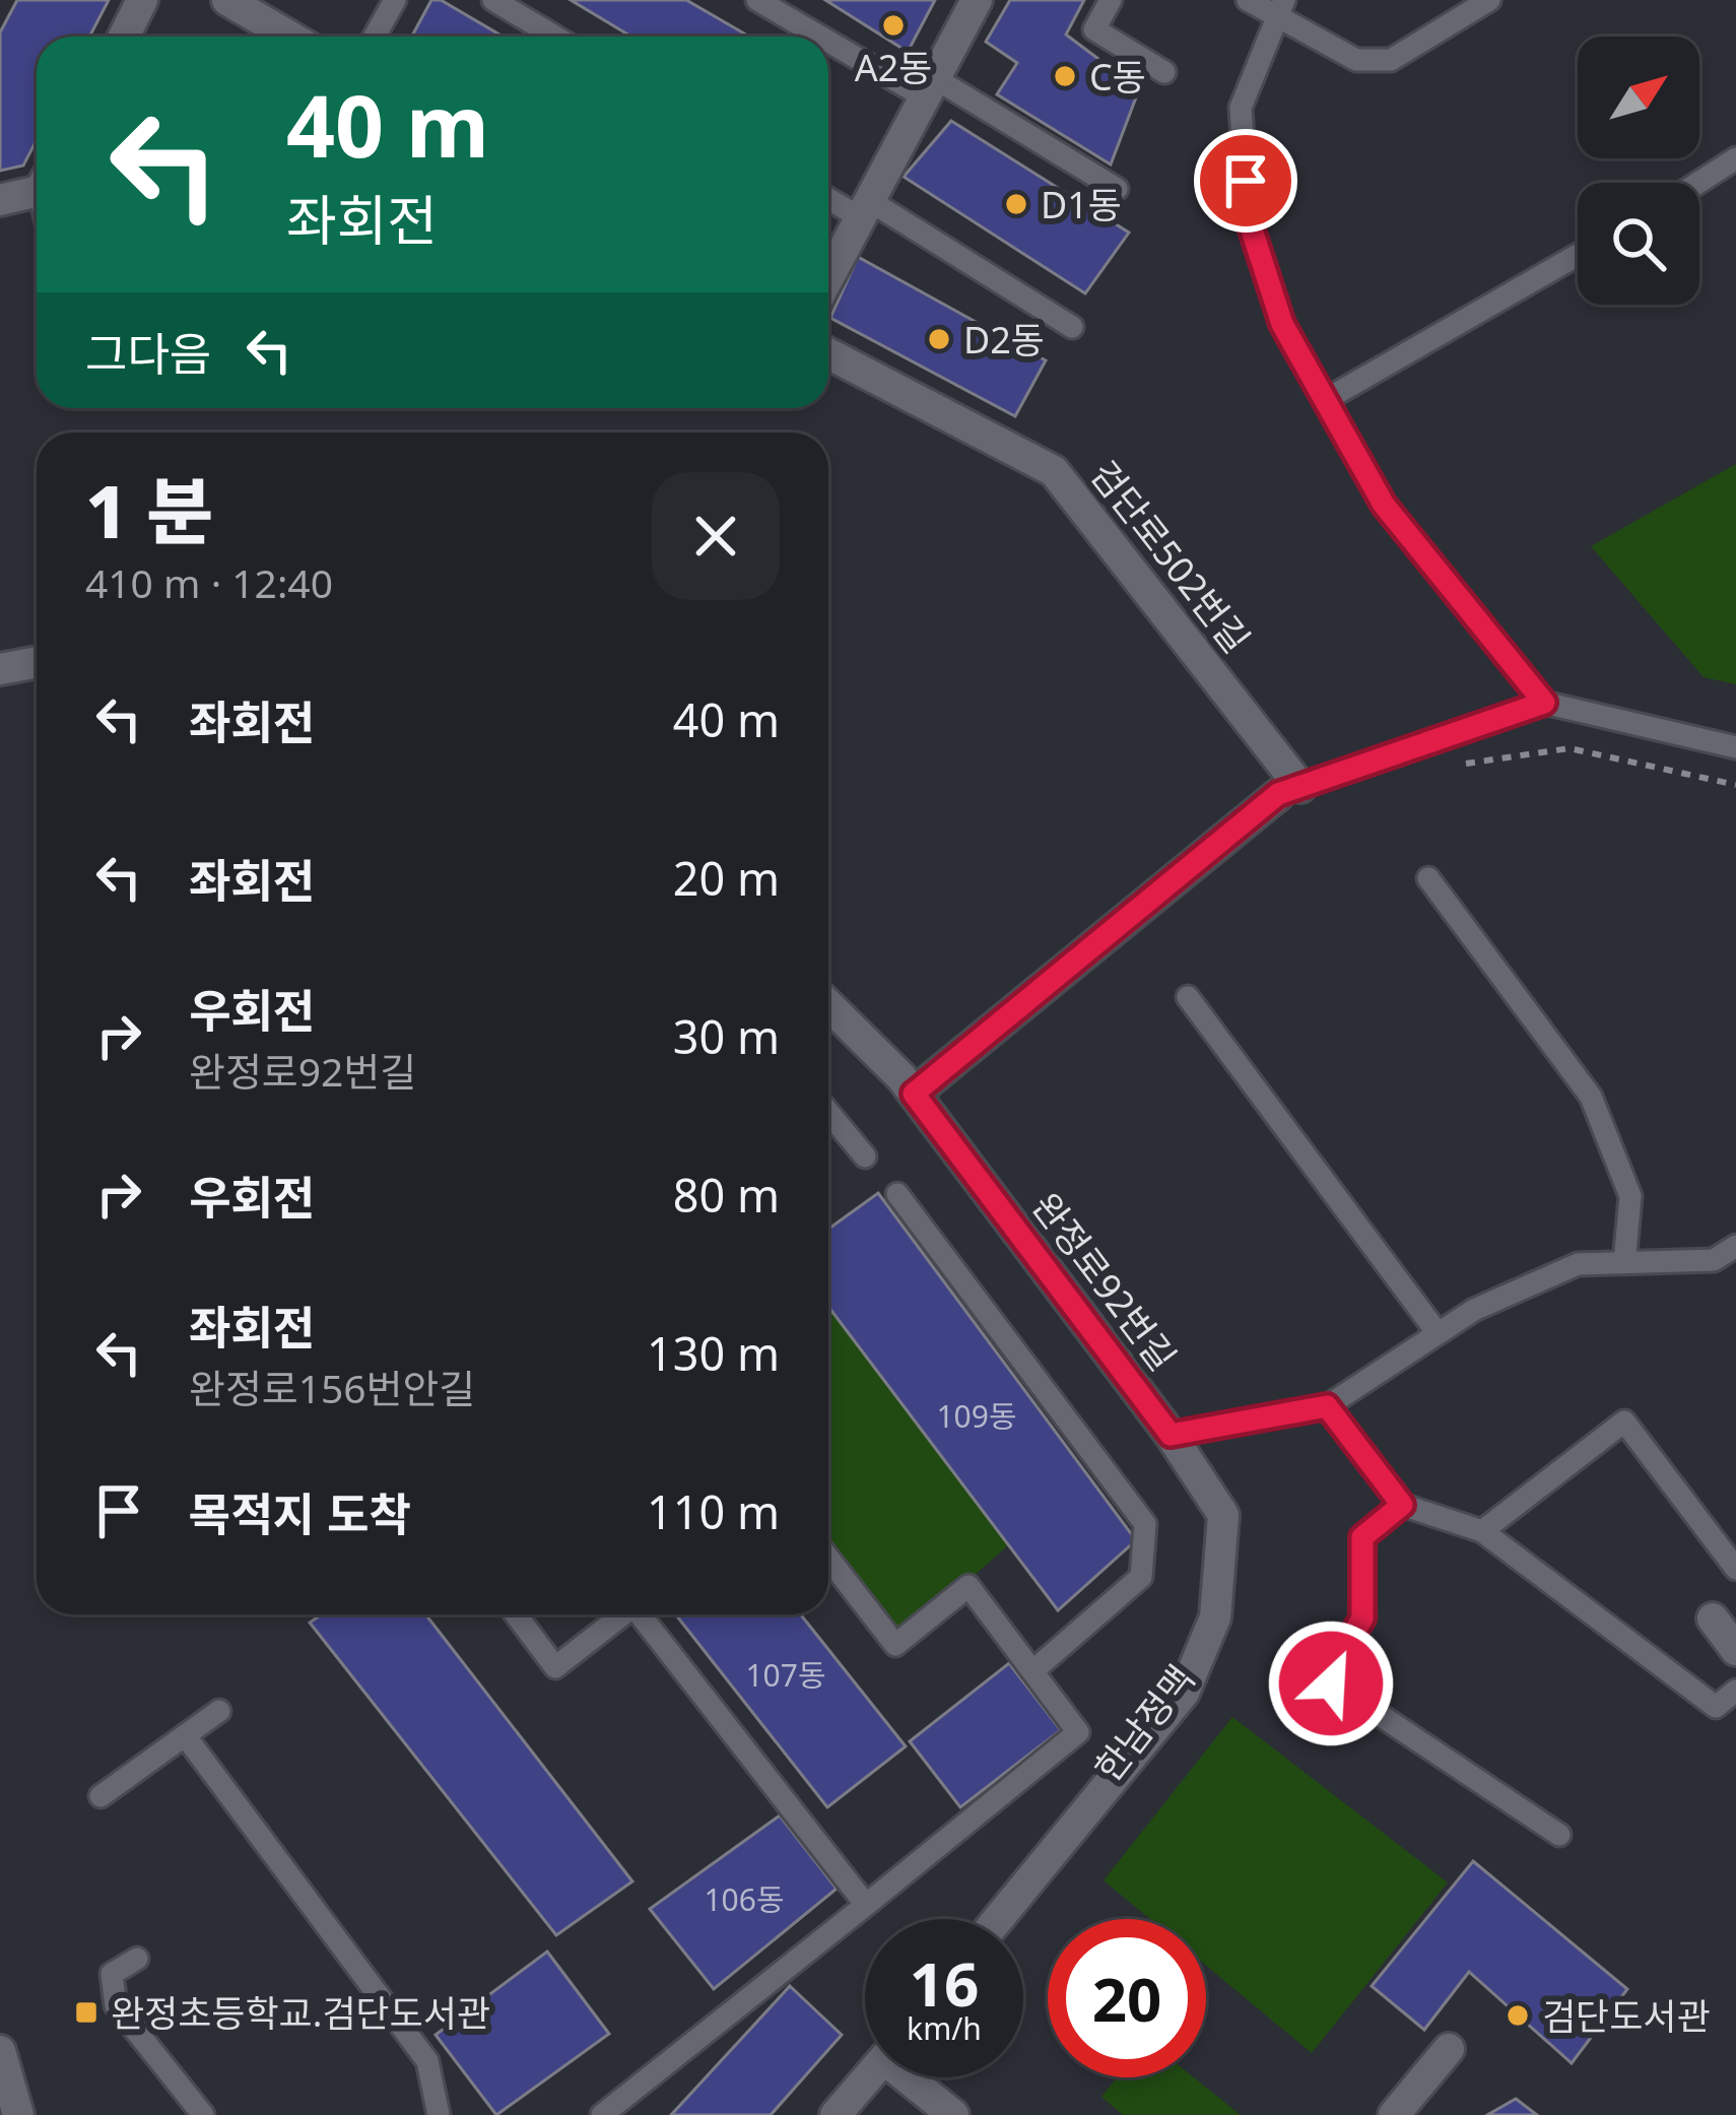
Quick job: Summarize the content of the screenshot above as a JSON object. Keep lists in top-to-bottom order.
{
  "streets": {
    "street": ["검단로502번길", "완정로92번길"]
  },
  "places": {
    "other": [
      "A2동",
      "C동",
      "D1동",
      "D2동",
      "검단도서관"
    ],
    "transit": ["완정초등학교.검단도서관"]
  },
  "house_numbers": ["109동", "107동", "106동"],
  "north": "top right",
  "page": {
    "turn": ["40 m", "좌회전"],
    "then": "그다음",
    "heading": ["1 분", "410 m · 12:40"],
    "list": [
      {
        "name": "좌회전",
        "value": "40 m"
      },
      {
        "name": "좌회전",
        "value": "20 m"
      },
      {
        "name": "우회전",
        "note": "완정로92번길",
        "value": "30 m"
      },
      {
        "name": "우회전",
        "value": "80 m"
      },
      {
        "name": "좌회전",
        "note": "완정로156번안길",
        "value": "130 m"
      },
      {
        "name": "목적지 도착",
        "value": "110 m"
      }
    ],
    "speed": "16 km/h",
    "limit": "20"
  }
}
